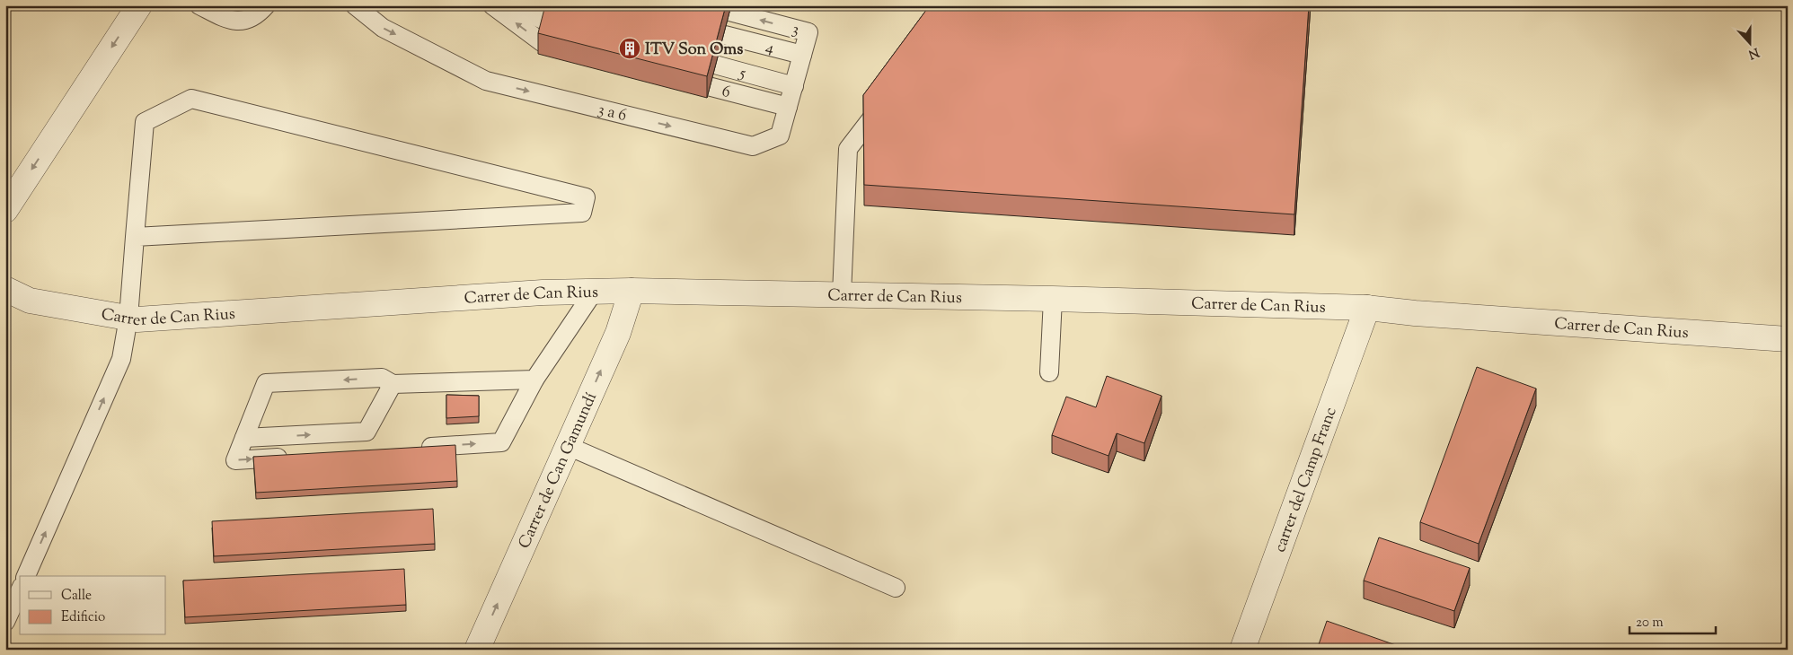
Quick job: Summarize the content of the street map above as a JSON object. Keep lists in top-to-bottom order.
{
  "streets": {
    "street": ["Carrer de Can Rius", "Carrer de Can Gamundí", "carrer del Camp Franc"],
    "lane": [
      "3",
      "4",
      "5",
      "6",
      "3 a 6"
    ]
  },
  "crossings": [
    ["3", "3 a 6"],
    ["4", "3 a 6"],
    ["5", "3 a 6"],
    ["6", "3 a 6"],
    ["Carrer de Can Rius", "Carrer de Can Gamundí"],
    ["Carrer de Can Rius", "carrer del Camp Franc"]
  ],
  "one_way": ["3", "Carrer de Can Gamundí"],
  "places": {
    "building": ["ITV Son Oms"]
  },
  "legend": ["Calle", "Edificio"],
  "scale_bar": "20 m",
  "north": "bottom"
}
